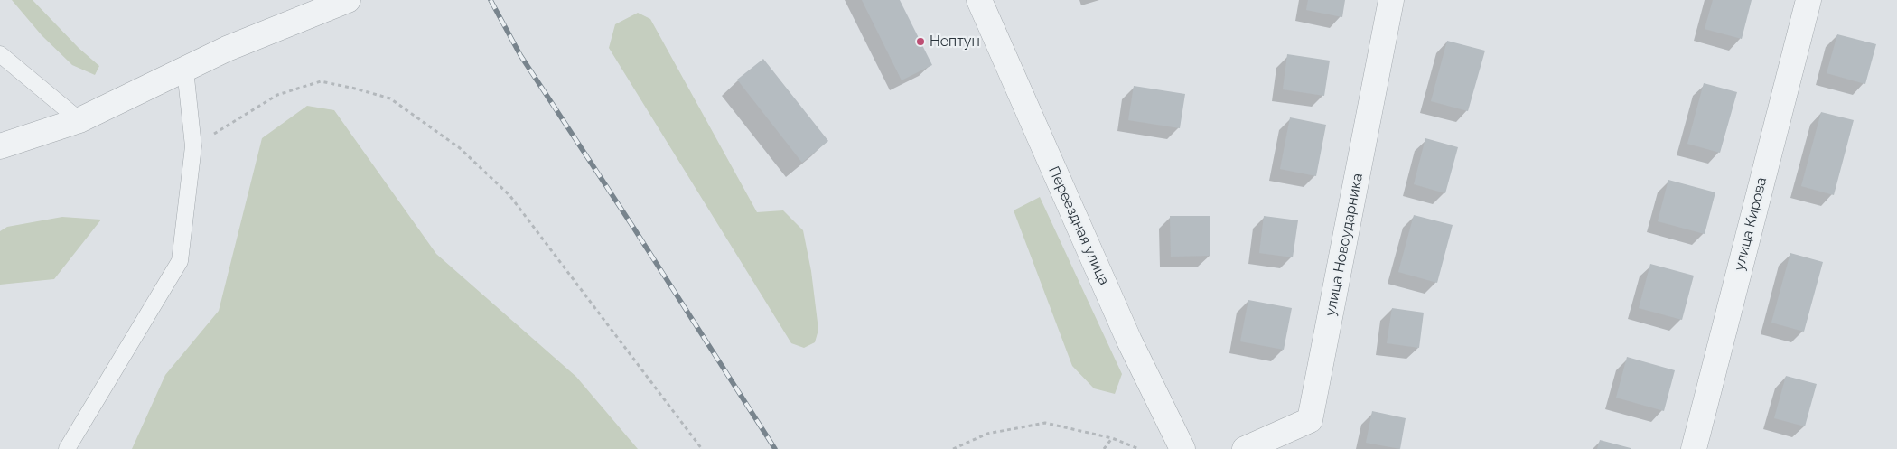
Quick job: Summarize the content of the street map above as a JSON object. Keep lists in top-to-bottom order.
{
  "streets": {
    "street": ["улица Кирова", "Переездная улица", "улица Новоударника"]
  },
  "places": ["Нептун"]
}
